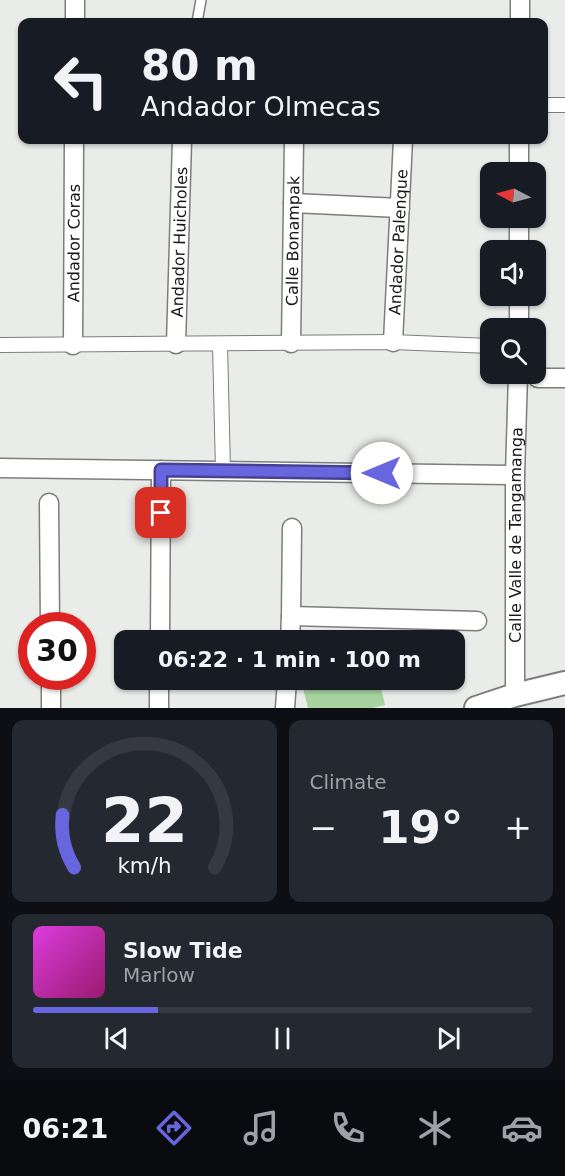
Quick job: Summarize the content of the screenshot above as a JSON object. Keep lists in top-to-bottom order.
{
  "streets": {
    "street": [
      "Calle Bonampak",
      "Andador Palenque",
      "Andador Coras",
      "Andador Huicholes",
      "Calle Valle de Tangamanga"
    ]
  },
  "north": "left",
  "page": {
    "turn": ["80 m", "Andador Olmecas"],
    "limit": "30",
    "trip": "06:22 · 1 min · 100 m",
    "tile": "Climate",
    "heat": ["−", "19°", "+"],
    "song": ["Slow Tide", "Marlow"],
    "tabs": "06:21",
    "gauge": ["22", "km/h"]
  }
}
